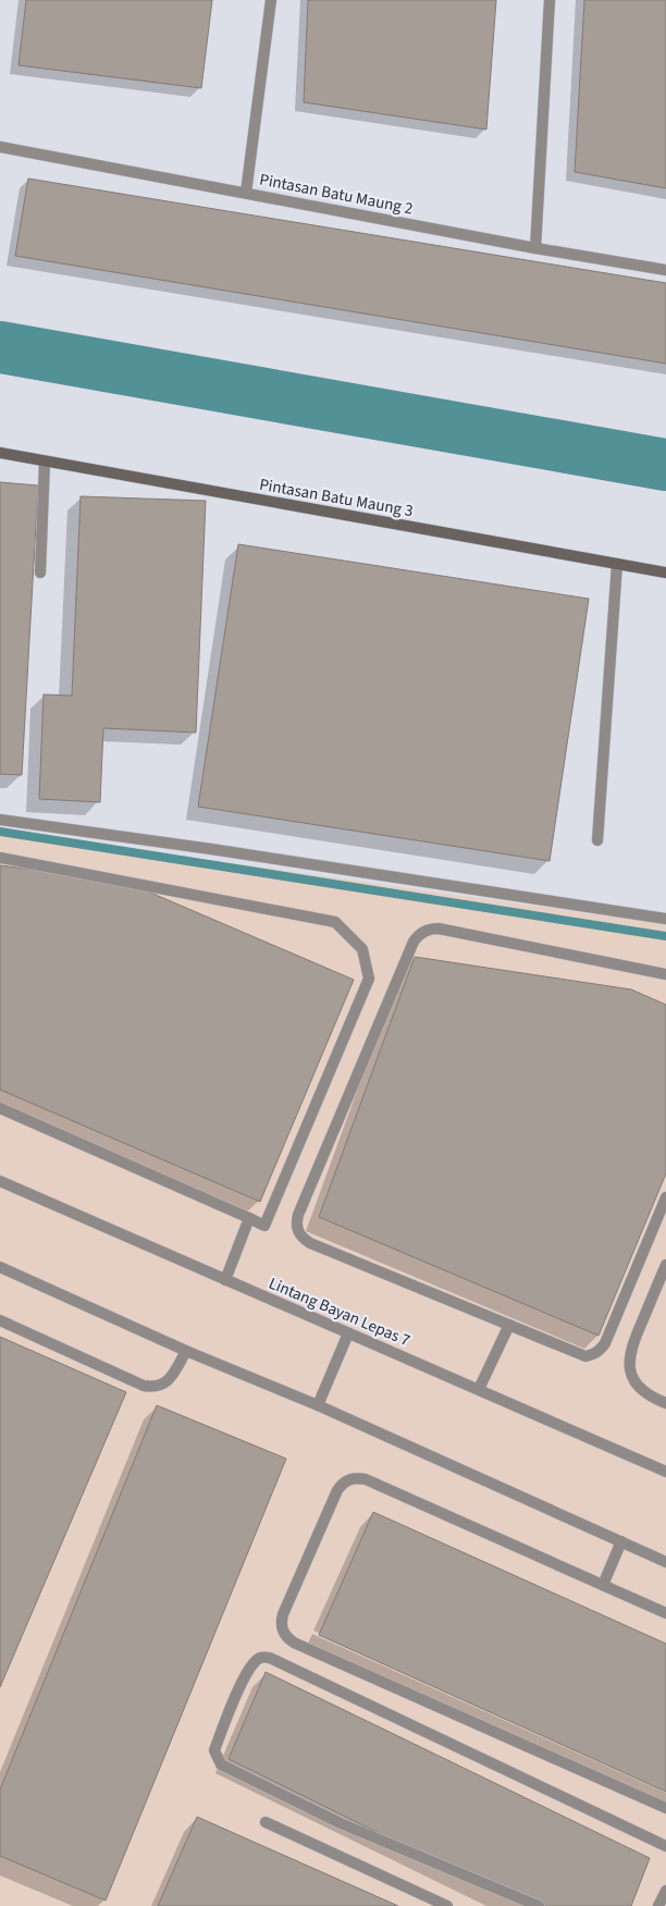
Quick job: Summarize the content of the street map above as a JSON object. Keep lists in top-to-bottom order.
{
  "streets": {
    "street": ["Pintasan Batu Maung 2", "Pintasan Batu Maung 3", "Lintang Bayan Lepas 7"]
  }
}
